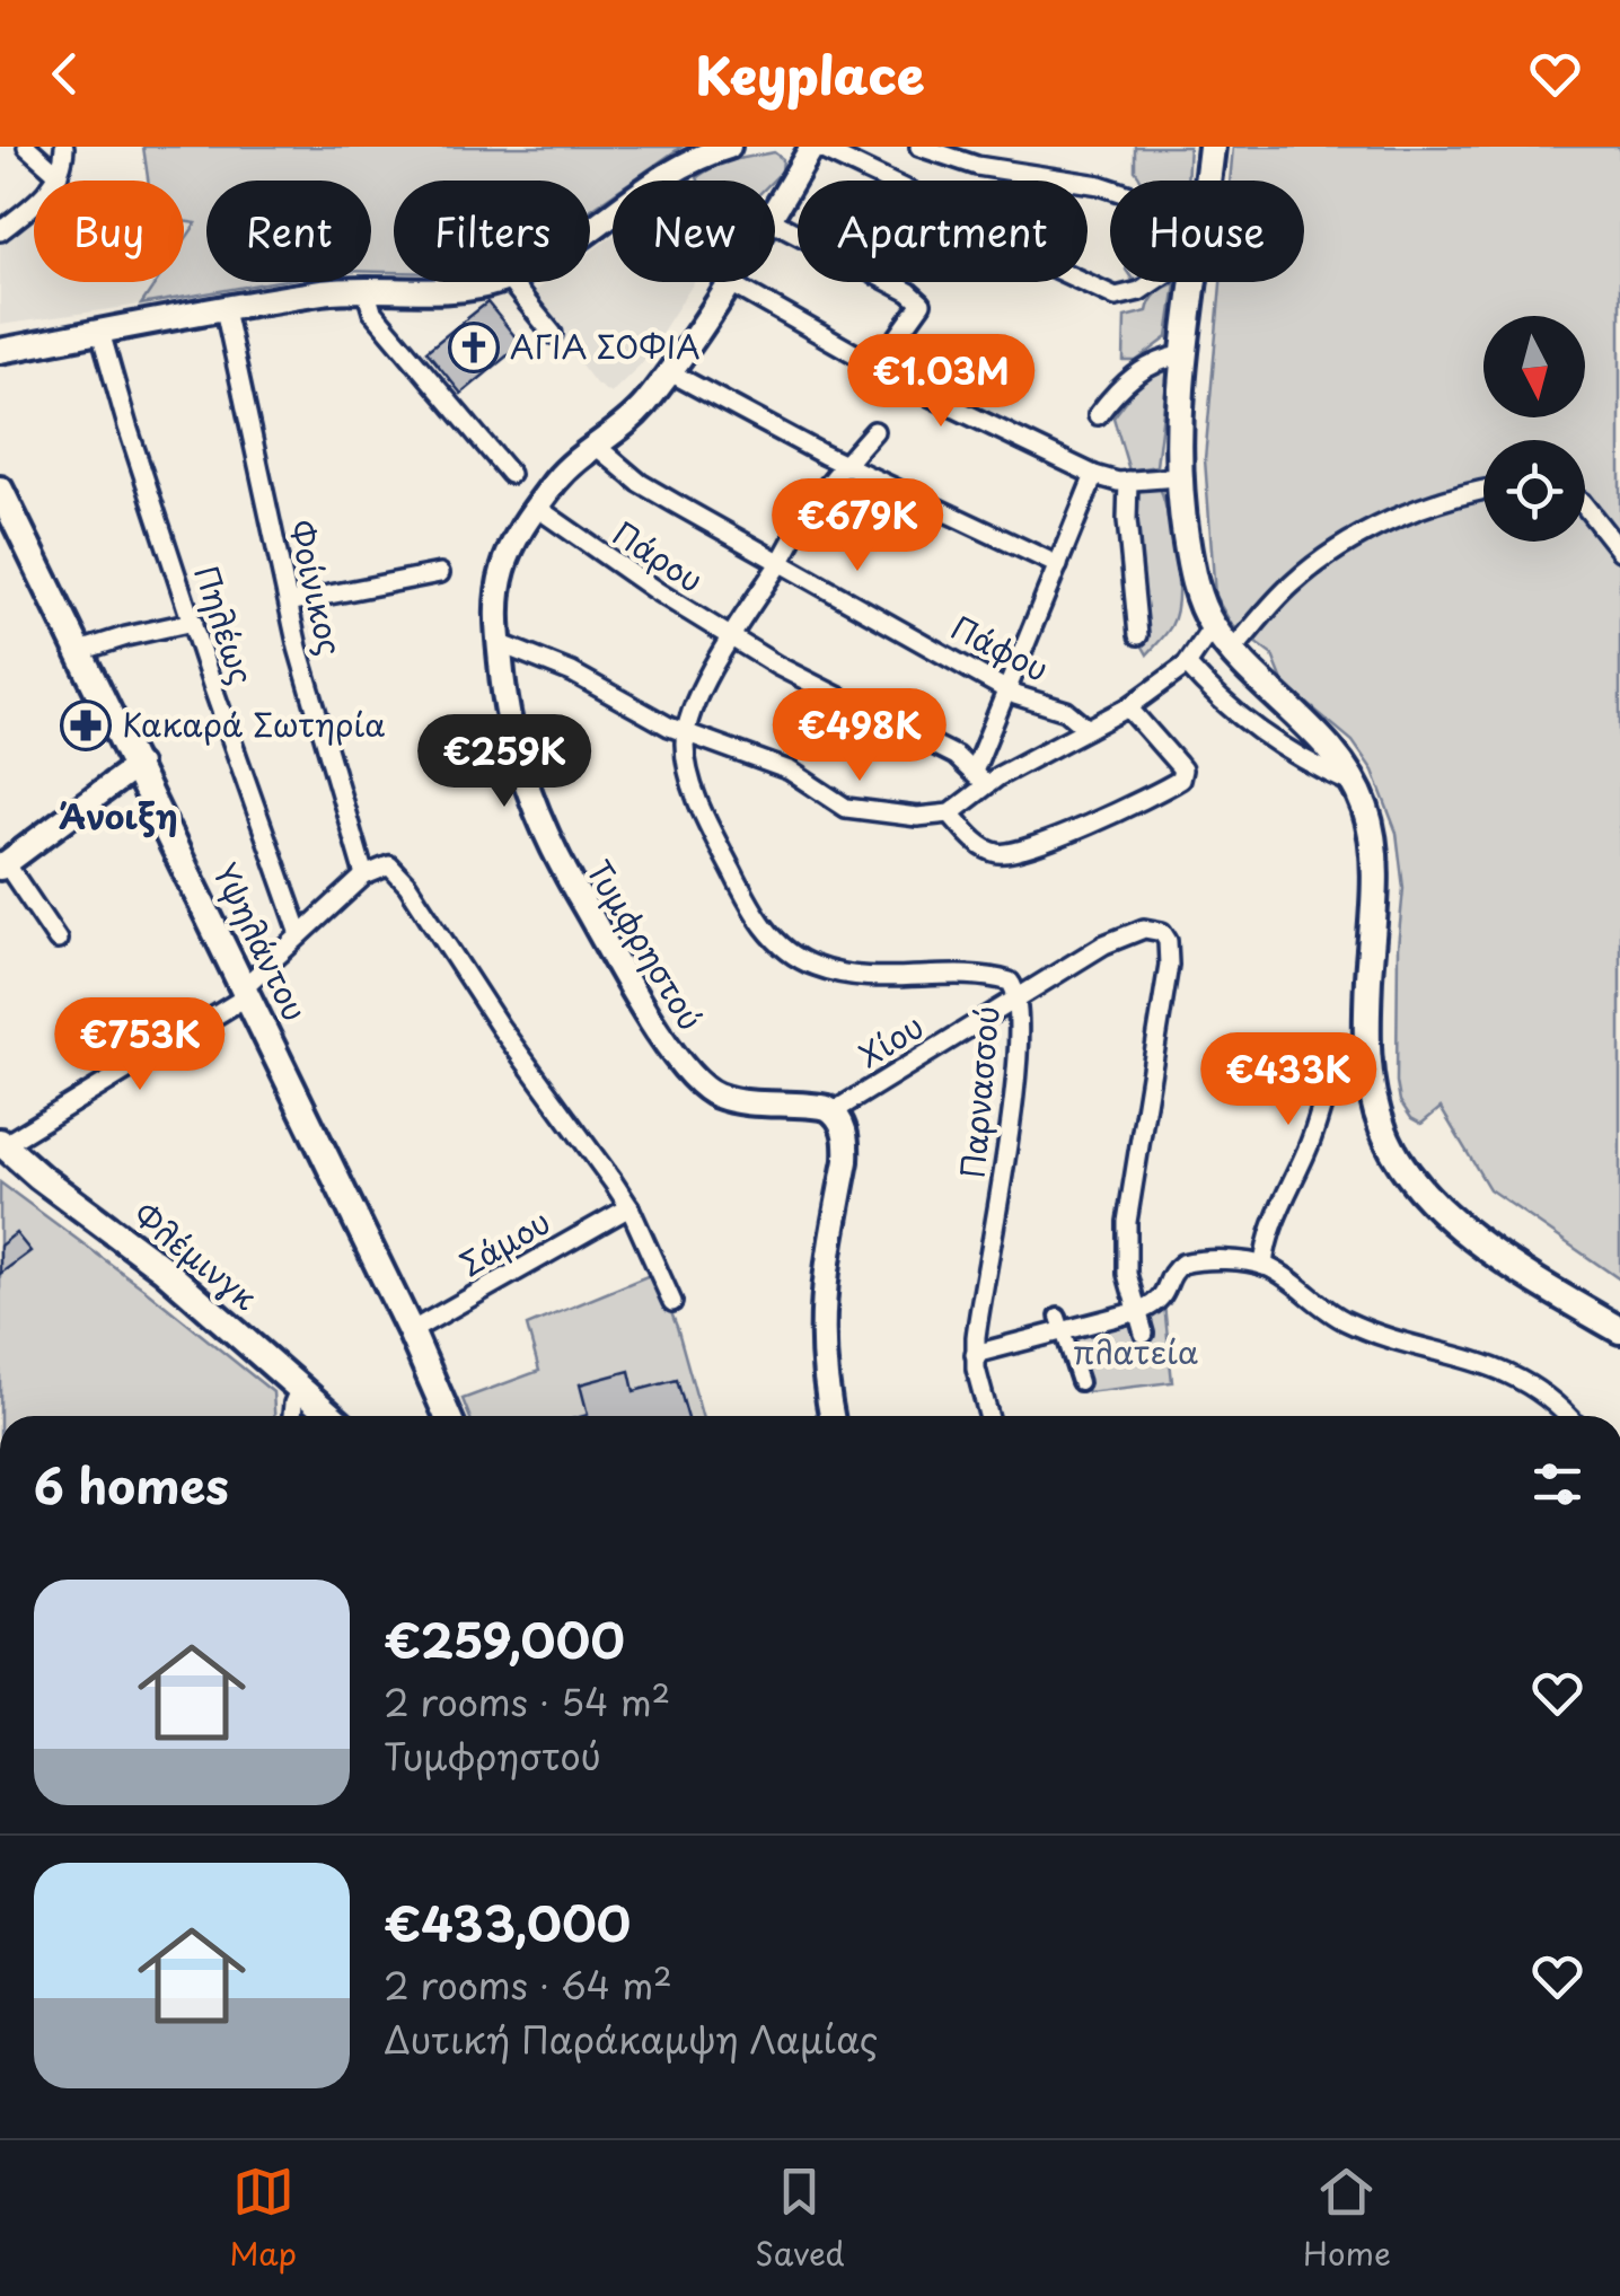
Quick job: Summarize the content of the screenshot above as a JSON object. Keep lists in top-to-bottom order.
{
  "streets": {
    "main road": ["Υψηλάντου", "Φλέμινγκ"],
    "street": [
      "Πάρου",
      "Φοίνικος",
      "Πηλέως",
      "Πάφου",
      "Τυμφρηστού",
      "Χίου",
      "Παρνασσού",
      "Σάμου"
    ]
  },
  "crossings": [
    ["Πάρου", "Τυμφρηστού"],
    ["Πάφου", "Τυμφρηστού"],
    ["Υψηλάντου", "Σάμου"],
    ["Τυμφρηστού", "Χίου"],
    ["Χίου", "Παρνασσού"]
  ],
  "districts": ["Άνοιξη"],
  "parks": ["πλατεία"],
  "places": {
    "church": ["ΑΓΙΑ ΣΟΦΙΑ"],
    "pharmacy": ["Κακαρά Σωτηρία"]
  },
  "north": "bottom",
  "page": {
    "header": "Keyplace",
    "chip": [
      "Buy",
      "Rent",
      "Filters",
      "New",
      "Apartment",
      "House"
    ],
    "price": [
      "€1.03M",
      "€679K",
      "€498K",
      "€259K",
      "€753K",
      "€433K"
    ],
    "heading": "6 homes",
    "list": [
      {
        "name": "€259,000",
        "note": "2 rooms · 54 m² · Τυμφρηστού"
      },
      {
        "name": "€433,000",
        "note": "2 rooms · 64 m² · Δυτική Παράκαμψη Λαμίας"
      }
    ],
    "tabs": ["Map", "Saved", "Home"]
  }
}
